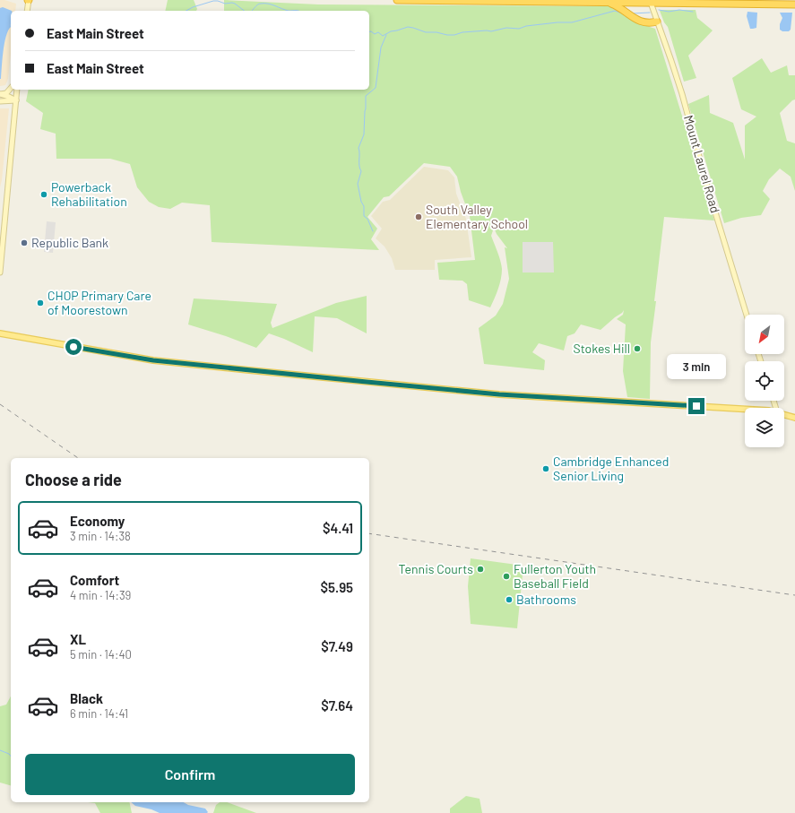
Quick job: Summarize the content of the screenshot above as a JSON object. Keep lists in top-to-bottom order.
{
  "streets": {
    "main road": ["Mount Laurel Road"]
  },
  "places": [
    "Powerback Rehabilitation",
    "South Valley Elementary School",
    "Republic Bank",
    "CHOP Primary Care of Moorestown",
    "Stokes Hill",
    "Cambridge Enhanced Senior Living",
    "Tennis Courts",
    "Fullerton Youth Baseball Field",
    "Bathrooms"
  ],
  "north": "bottom left",
  "page": {
    "banner": ["East Main Street", "East Main Street"],
    "bubble": "3 min",
    "heading": "Choose a ride",
    "list": [
      {
        "name": "Economy",
        "note": "3 min · 14:38",
        "value": "$4.41"
      },
      {
        "name": "Comfort",
        "note": "4 min · 14:39",
        "value": "$5.95"
      },
      {
        "name": "XL",
        "note": "5 min · 14:40",
        "value": "$7.49"
      },
      {
        "name": "Black",
        "note": "6 min · 14:41",
        "value": "$7.64"
      }
    ],
    "buttons": "Confirm"
  }
}
